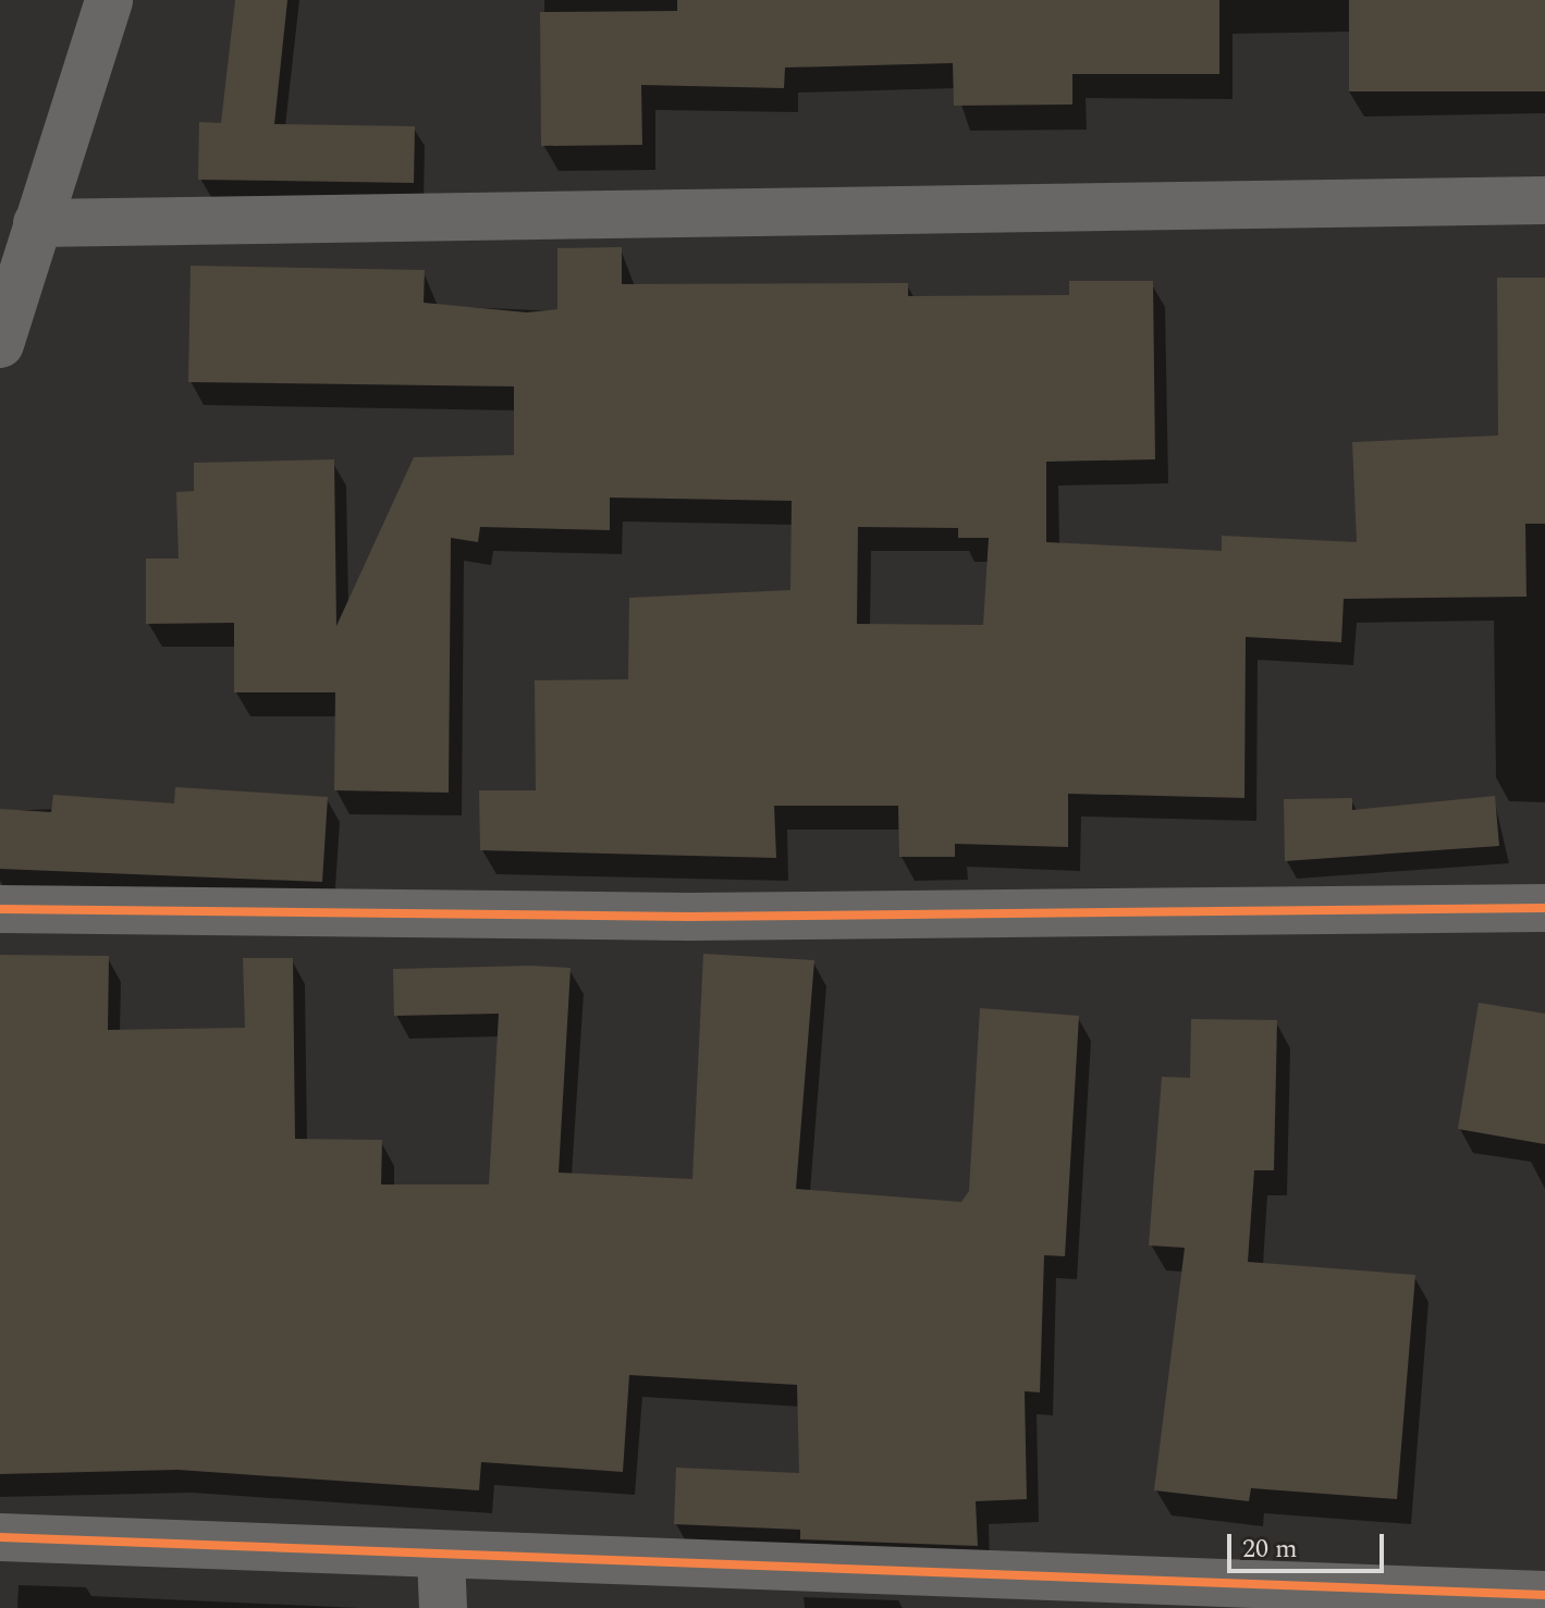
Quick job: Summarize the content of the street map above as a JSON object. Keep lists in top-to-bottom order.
{
  "scale_bar": "20 m"
}
